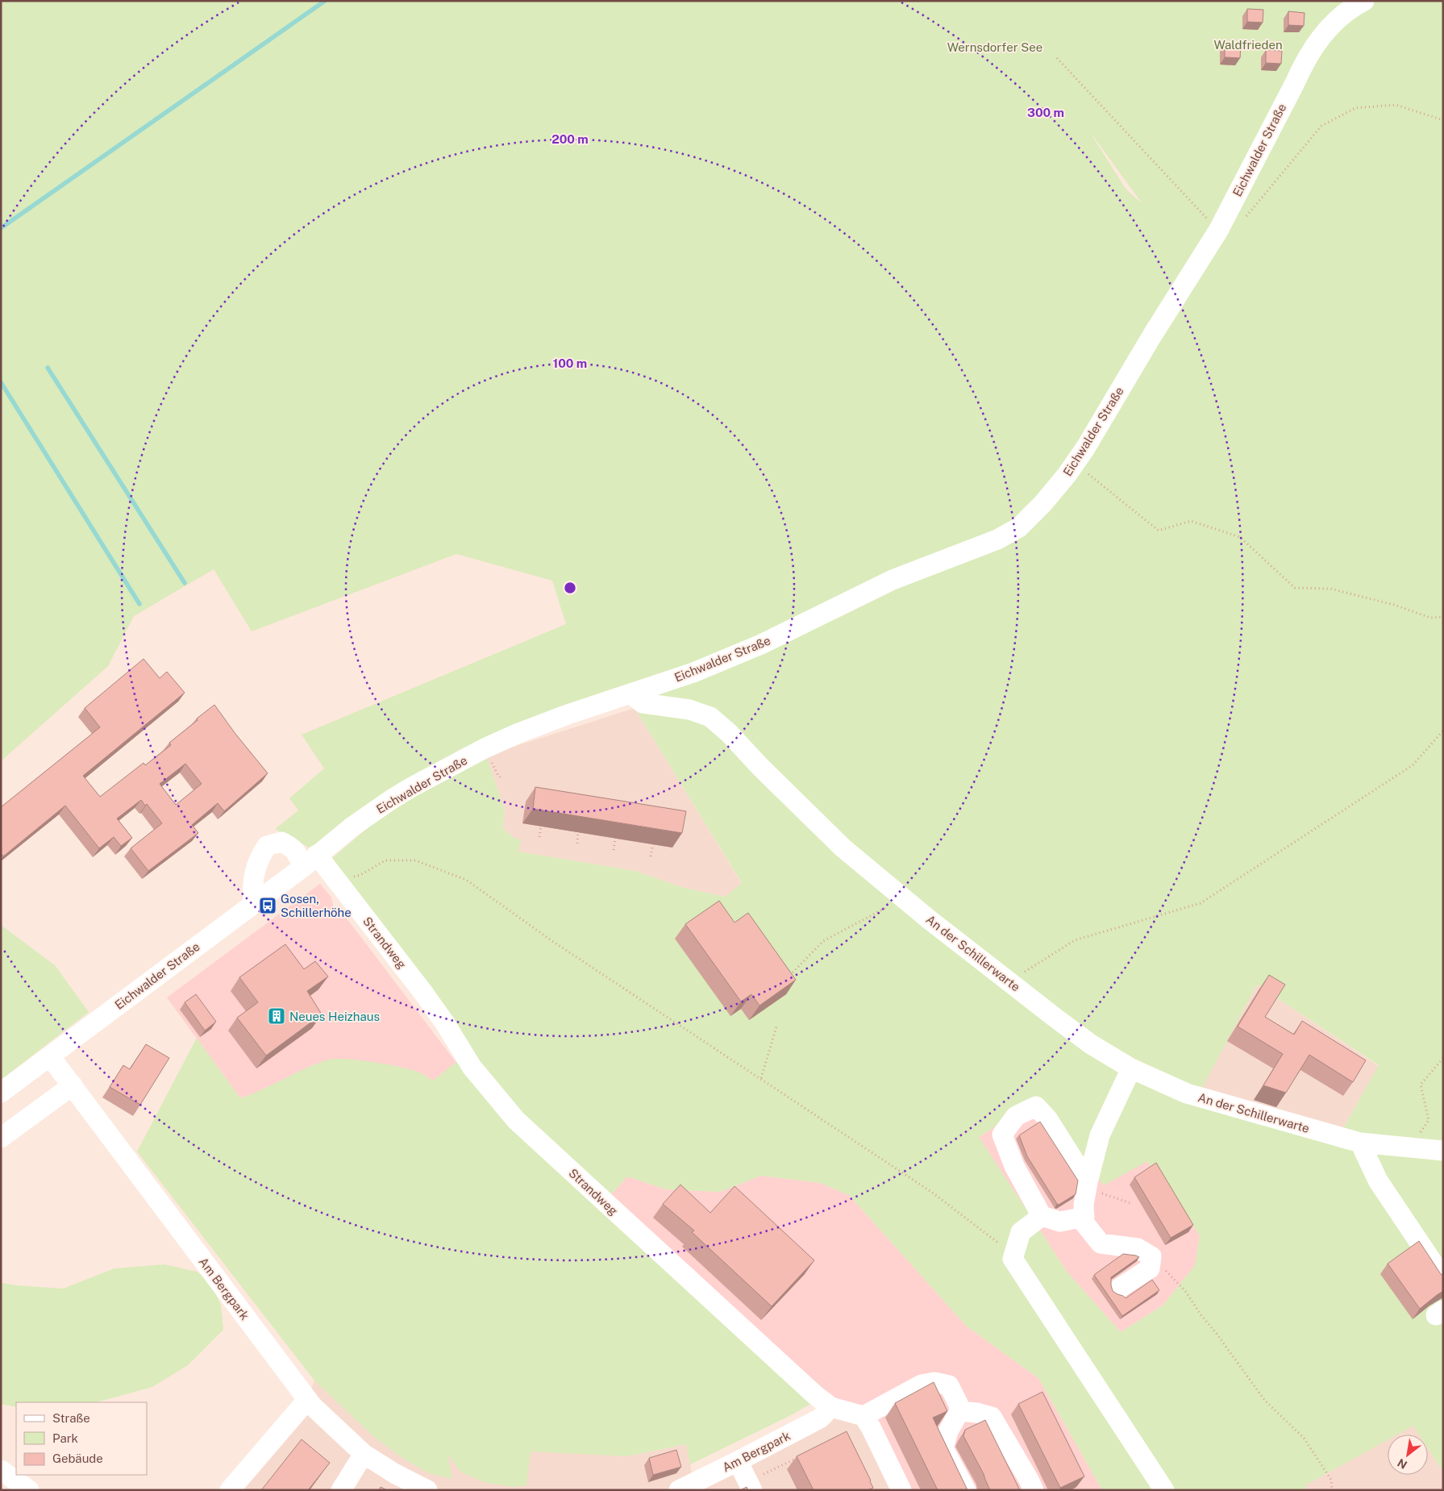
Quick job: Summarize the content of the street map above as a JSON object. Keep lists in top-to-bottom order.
{
  "streets": {
    "street": [
      "Eichwalder Straße",
      "Strandweg",
      "An der Schillerwarte",
      "Am Bergpark"
    ]
  },
  "crossings": [
    ["Eichwalder Straße", "Strandweg"],
    ["Eichwalder Straße", "An der Schillerwarte"],
    ["Eichwalder Straße", "Am Bergpark"],
    ["Strandweg", "Am Bergpark"]
  ],
  "parks": ["Waldfrieden", "Wernsdorfer See"],
  "places": {
    "bus stop": ["Gosen, Schillerhöhe"],
    "building": ["Neues Heizhaus"]
  },
  "legend": ["Straße", "Park", "Gebäude"],
  "north": "bottom left",
  "rings": ["300 m", "200 m", "100 m"]
}
